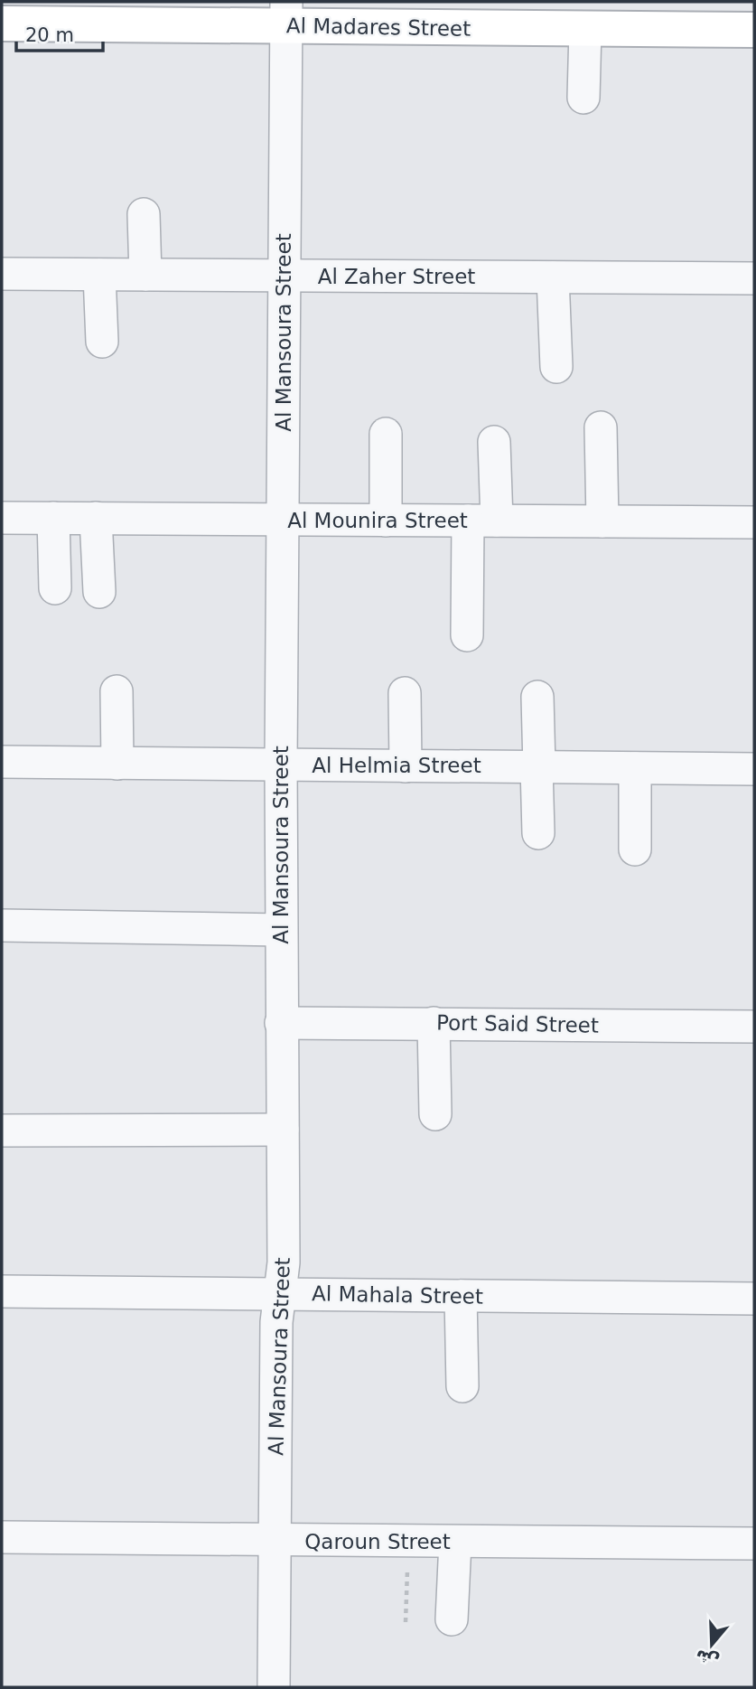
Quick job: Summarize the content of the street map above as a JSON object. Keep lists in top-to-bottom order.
{
  "streets": {
    "main road": ["Al Madares Street"],
    "street": [
      "Al Zaher Street",
      "Al Mansoura Street",
      "Al Mounira Street",
      "Al Helmia Street",
      "Port Said Street",
      "Al Mahala Street",
      "Qaroun Street"
    ]
  },
  "crossings": [
    ["Al Madares Street", "Al Mansoura Street"],
    ["Al Zaher Street", "Al Mansoura Street"],
    ["Al Mansoura Street", "Al Mounira Street"],
    ["Al Mansoura Street", "Al Helmia Street"],
    ["Al Mansoura Street", "Port Said Street"],
    ["Al Mansoura Street", "Al Mahala Street"],
    ["Al Mansoura Street", "Qaroun Street"]
  ],
  "scale_bar": "20 m",
  "north": "bottom"
}
